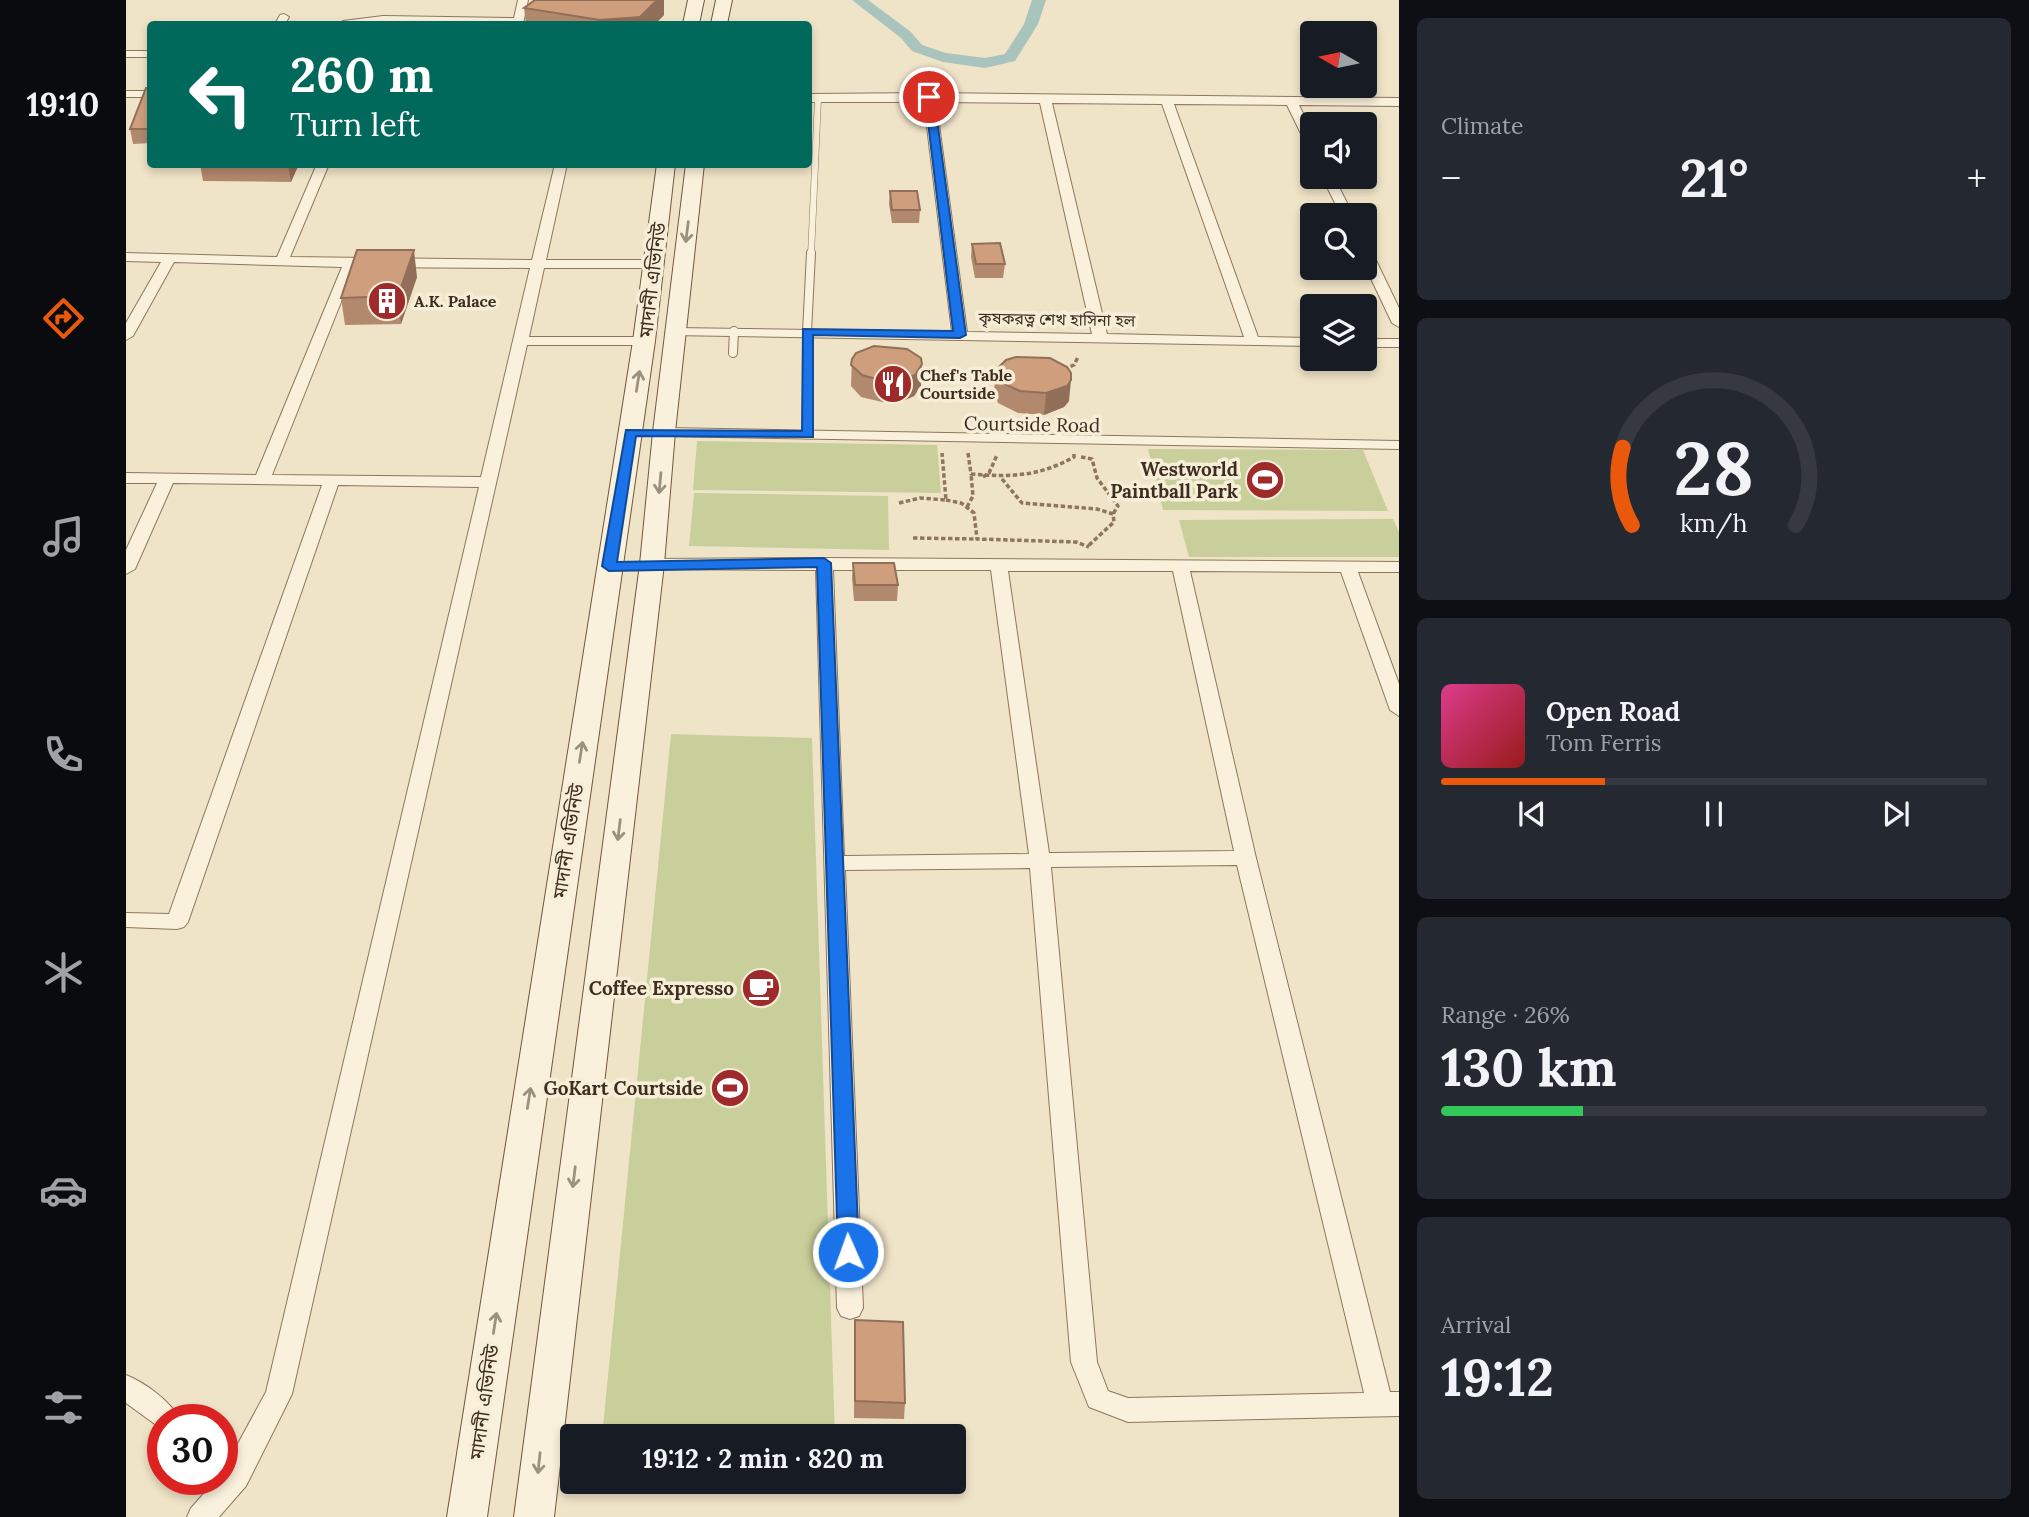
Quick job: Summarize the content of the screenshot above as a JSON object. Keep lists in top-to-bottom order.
{
  "streets": {
    "main road": ["মাদানী এভিনিউ"],
    "street": ["কৃষকরত্ন শেখ হাসিনা হল"],
    "lane": ["Courtside Road"]
  },
  "crossings": [
    ["মাদানী এভিনিউ", "কৃষকরত্ন শেখ হাসিনা হল"],
    ["মাদানী এভিনিউ", "Courtside Road"]
  ],
  "places": {
    "building": ["A.K. Palace"],
    "restaurant": ["Chef's Table Courtside"],
    "sports": ["Westworld Paintball Park", "GoKart Courtside"],
    "cafe": ["Coffee Expresso"]
  },
  "north": "left",
  "page": {
    "tabs": "19:10",
    "tile": [
      "Climate",
      ["Range · 26%", "130 km"],
      ["Arrival", "19:12"]
    ],
    "turn": ["260 m", "Turn left"],
    "heat": ["−", "21°", "+"],
    "song": ["Open Road", "Tom Ferris"],
    "limit": "30",
    "trip": "19:12 · 2 min · 820 m",
    "gauge": ["28", "km/h"]
  }
}
